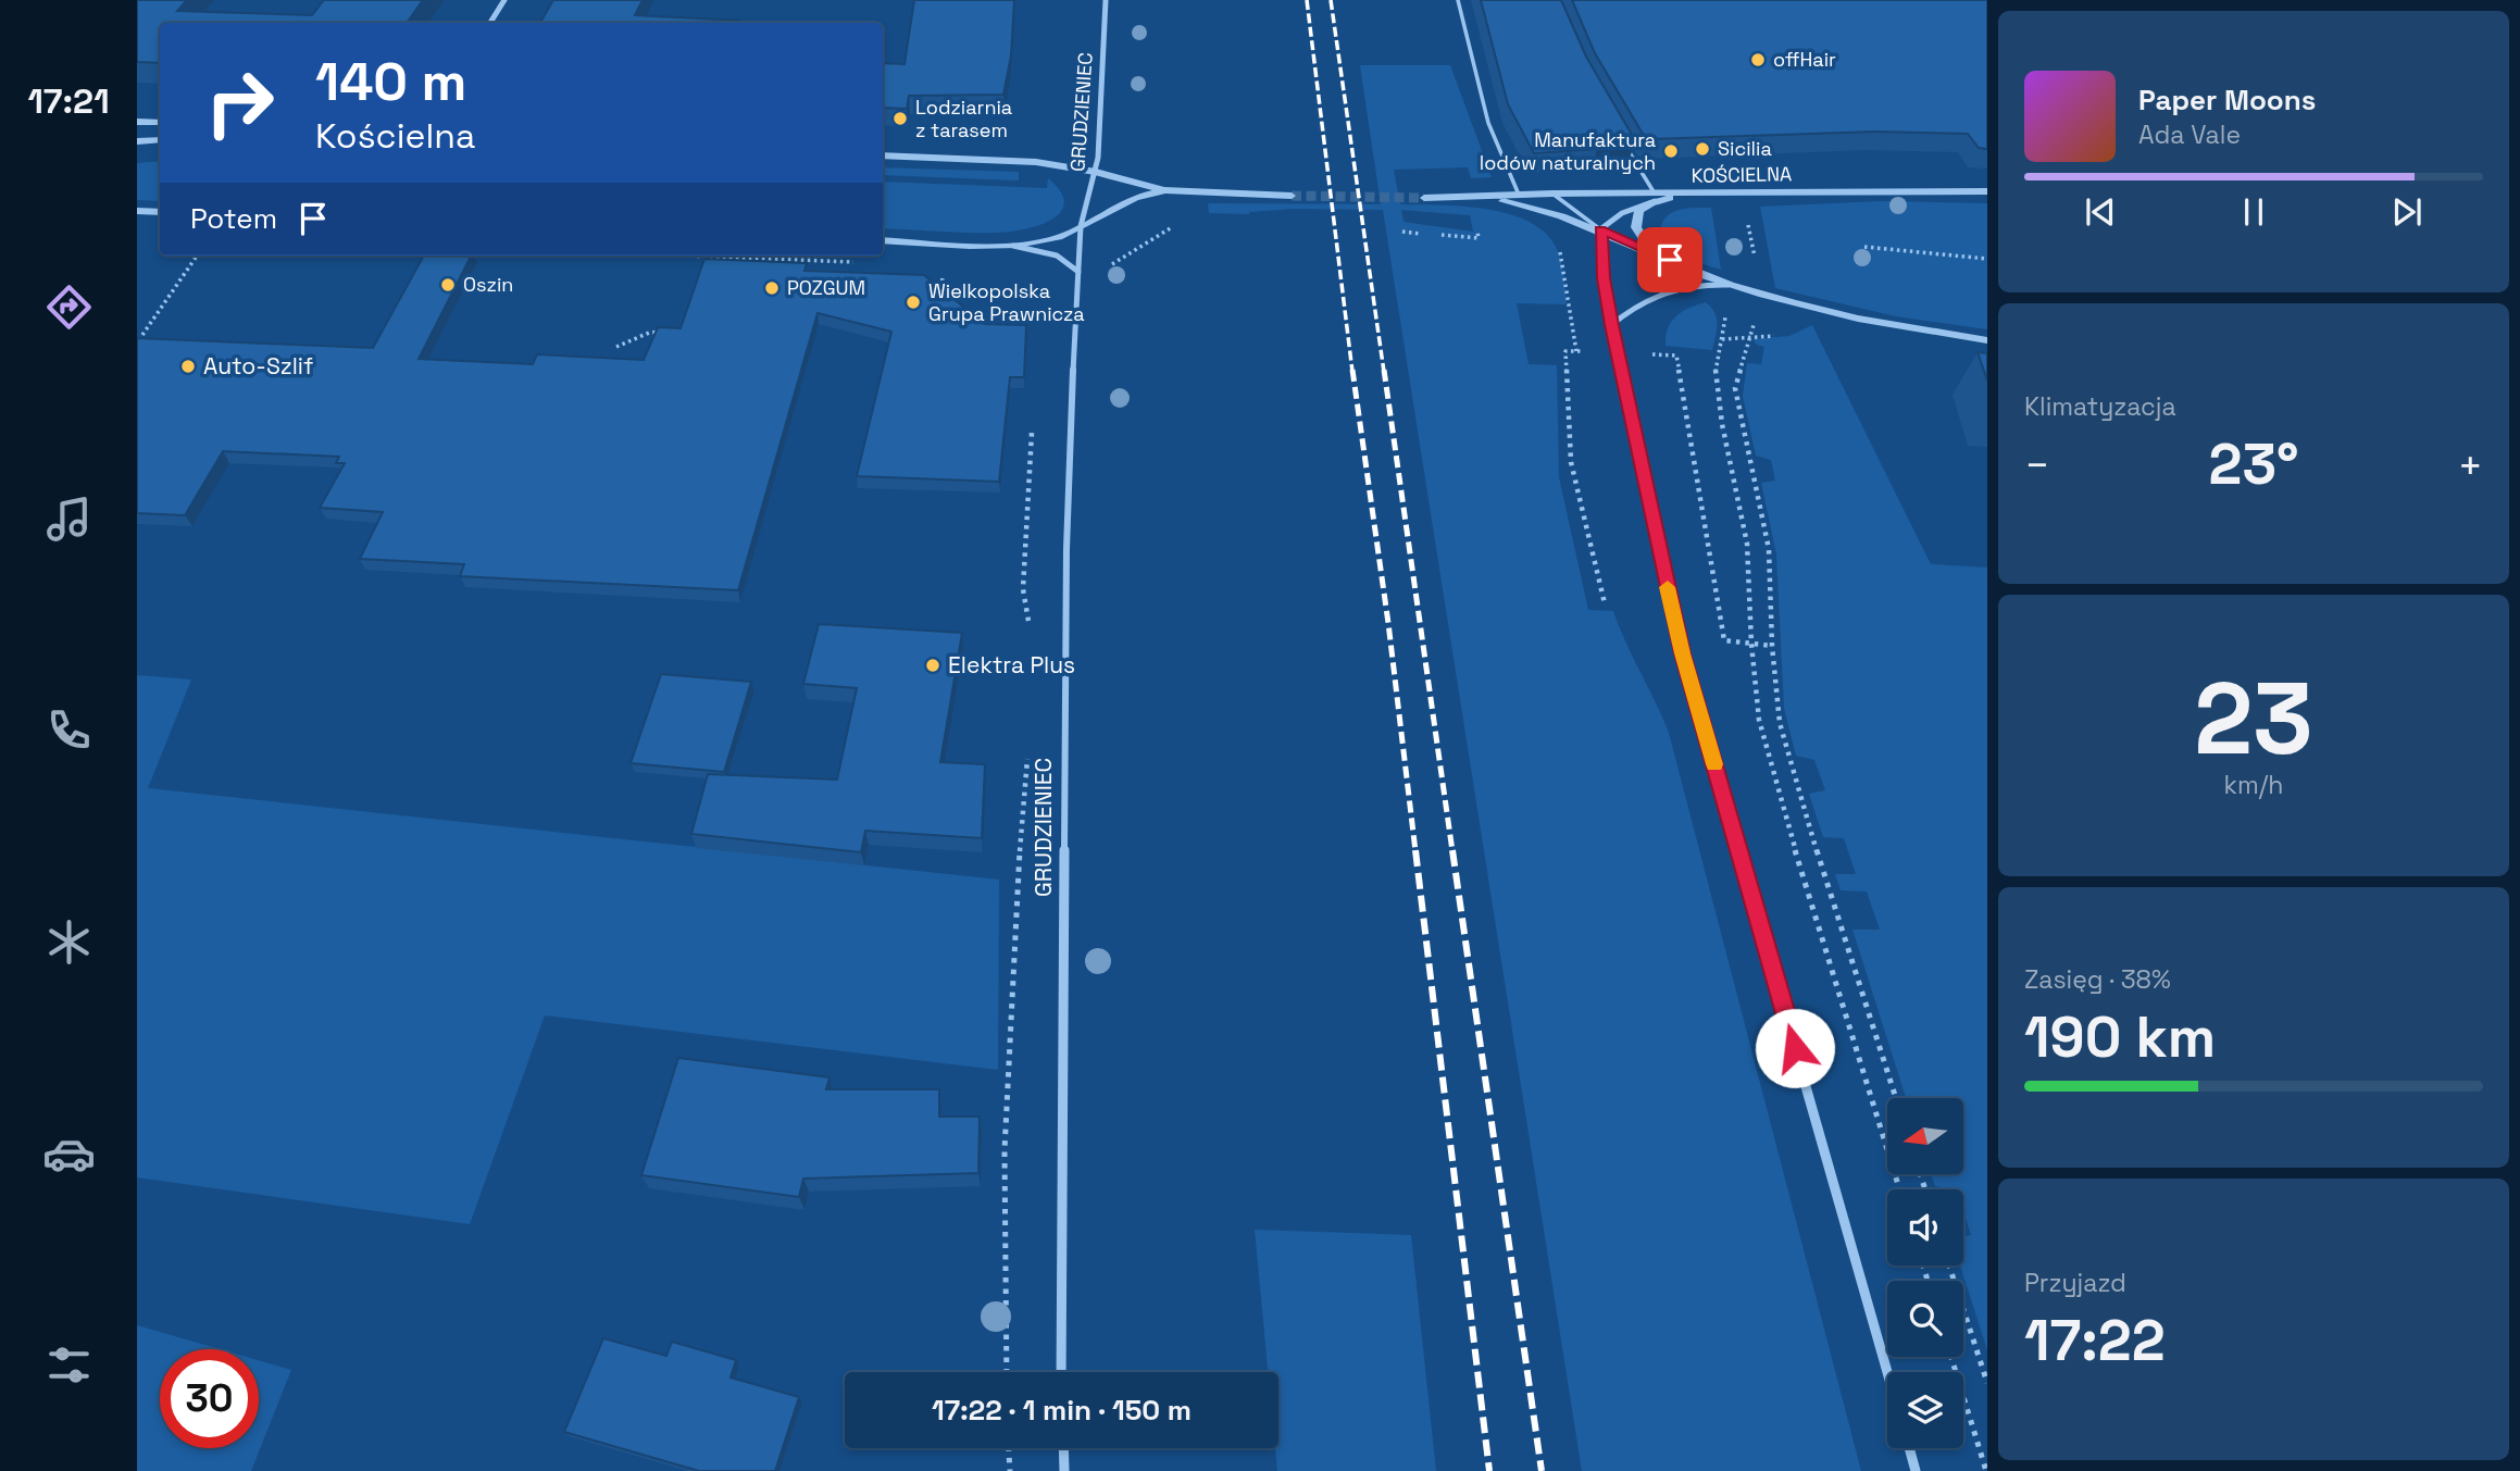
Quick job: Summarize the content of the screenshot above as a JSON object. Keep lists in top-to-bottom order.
{
  "streets": {
    "street": ["GRUDZIENIEC", "KOŚCIELNA"]
  },
  "places": [
    "offHair",
    "Lodziarnia z tarasem",
    "Sicilia",
    "Manufaktura lodów naturalnych",
    "Oszin",
    "POZGUM",
    "Wielkopolska Grupa Prawnicza",
    "Auto-Szlif",
    "Elektra Plus"
  ],
  "north": "left",
  "page": {
    "tabs": "17:21",
    "turn": ["140 m", "Kościelna"],
    "song": ["Paper Moons", "Ada Vale"],
    "then": "Potem",
    "tile": [
      "Klimatyzacja",
      ["23", "km/h"],
      ["Zasięg · 38%", "190 km"],
      ["Przyjazd", "17:22"]
    ],
    "heat": ["−", "23°", "+"],
    "limit": "30",
    "trip": "17:22 · 1 min · 150 m"
  }
}
